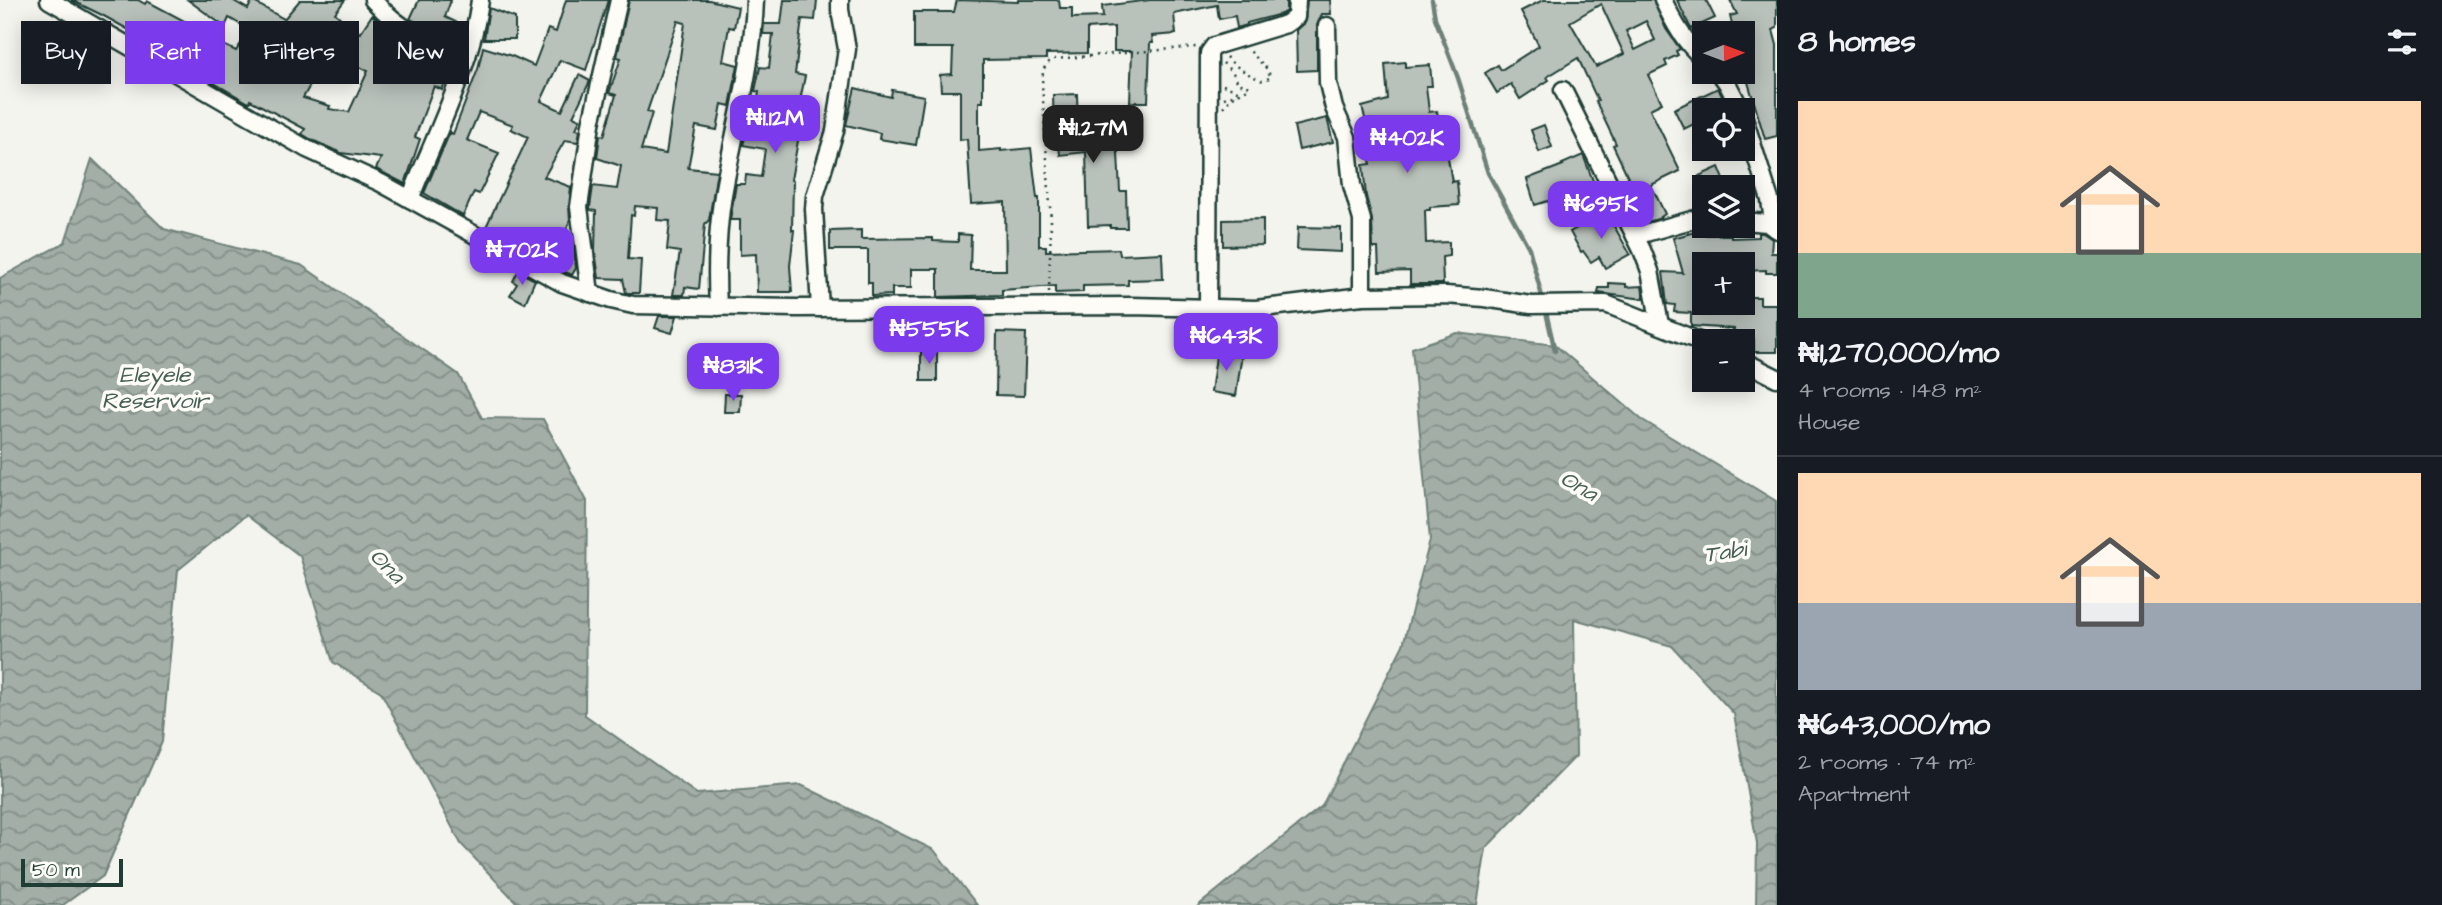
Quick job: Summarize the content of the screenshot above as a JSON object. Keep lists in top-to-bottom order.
{
  "water": ["Eleyele Reservoir", "Ona", "Tabi"],
  "scale_bar": "50 m",
  "north": "right",
  "page": {
    "heading": "8 homes",
    "map_buttons": ["+", "−"],
    "chip": [
      "Buy",
      "Rent",
      "Filters",
      "New"
    ],
    "list": [
      {
        "name": "₦1,270,000/mo",
        "note": "4 rooms · 148 m² · House"
      },
      {
        "name": "₦643,000/mo",
        "note": "2 rooms · 74 m² · Apartment"
      }
    ],
    "price": [
      "₦1.12M",
      "₦1.27M",
      "₦402K",
      "₦695K",
      "₦702K",
      "₦555K",
      "₦643K",
      "₦831K"
    ],
    "scale": "50 m"
  }
}
